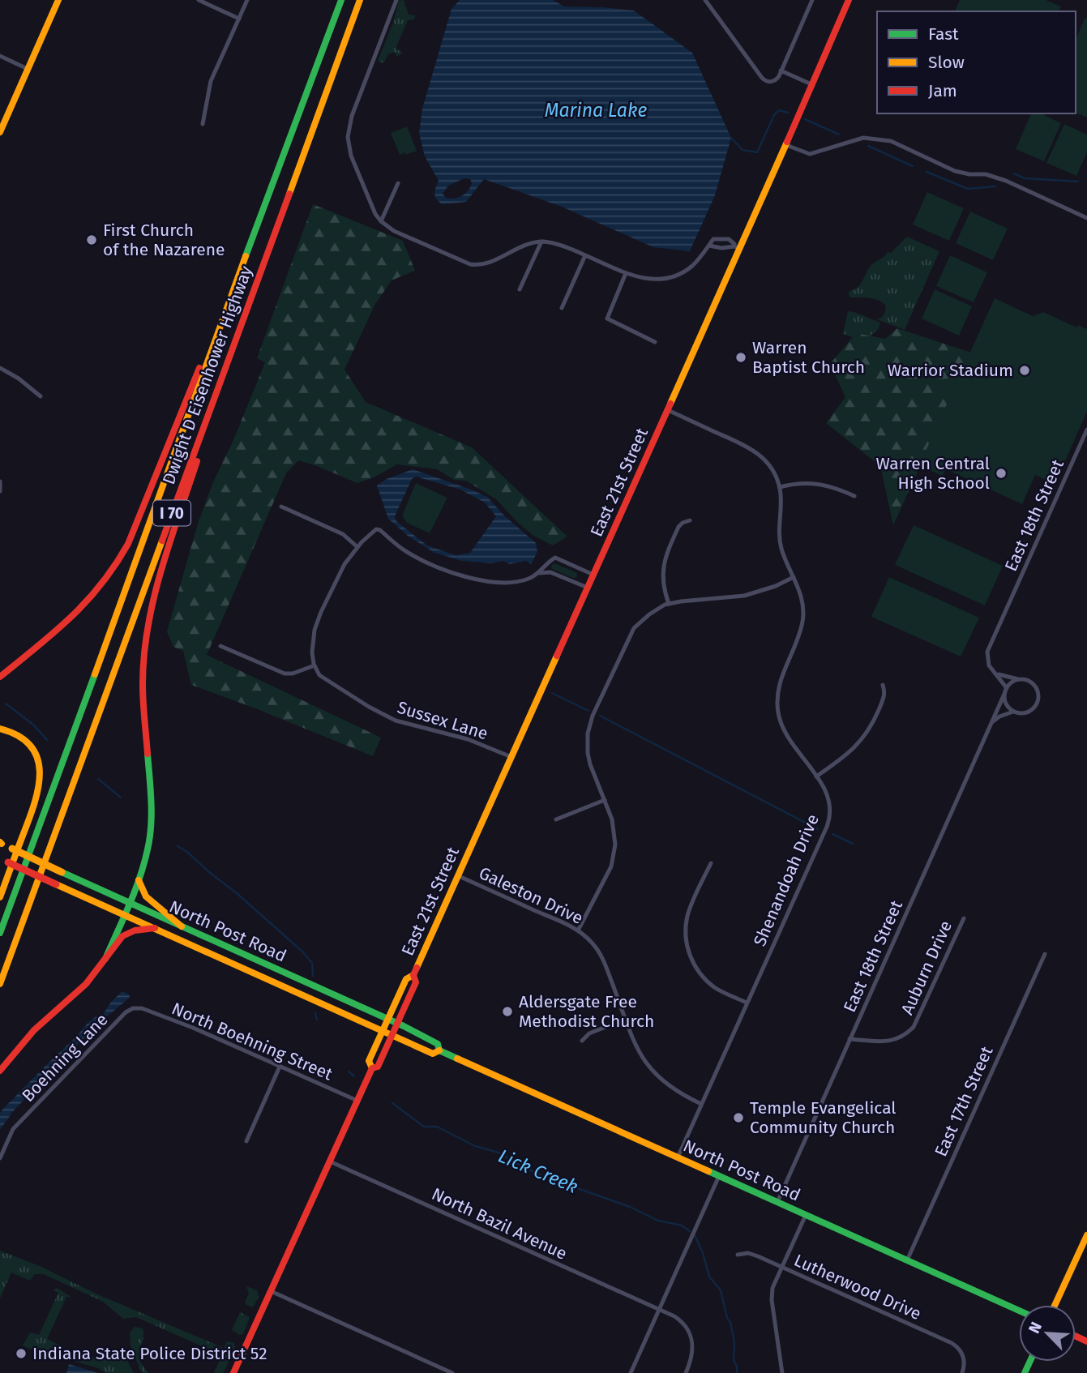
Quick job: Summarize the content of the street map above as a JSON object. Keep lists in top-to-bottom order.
{
  "streets": {
    "main road": [
      "Dwight D Eisenhower Highway",
      "East 21st Street",
      "I 70",
      "North Post Road"
    ],
    "street": [
      "East 18th Street",
      "Sussex Lane",
      "Shenandoah Drive",
      "Galeston Drive",
      "Auburn Drive",
      "North Boehning Street",
      "Boehning Lane",
      "East 17th Street",
      "North Bazil Avenue",
      "Lutherwood Drive"
    ]
  },
  "crossings": [
    ["East 21st Street", "Sussex Lane"],
    ["East 21st Street", "Shenandoah Drive"],
    ["East 21st Street", "Galeston Drive"],
    ["East 21st Street", "North Post Road"],
    ["East 21st Street", "North Boehning Street"],
    ["East 21st Street", "North Bazil Avenue"],
    ["East 18th Street", "North Post Road"],
    ["East 18th Street", "Auburn Drive"],
    ["Shenandoah Drive", "Galeston Drive"],
    ["Shenandoah Drive", "North Post Road"],
    ["North Post Road", "East 17th Street"],
    ["North Boehning Street", "Boehning Lane"]
  ],
  "water": ["Marina Lake", "Lick Creek"],
  "places": [
    "First Church of the Nazarene",
    "Warren Baptist Church",
    "Warrior Stadium",
    "Warren Central High School",
    "Aldersgate Free Methodist Church",
    "Temple Evangelical Community Church",
    "Indiana State Police District 52"
  ],
  "legend": ["Fast", "Slow", "Jam"],
  "north": "top left"
}
